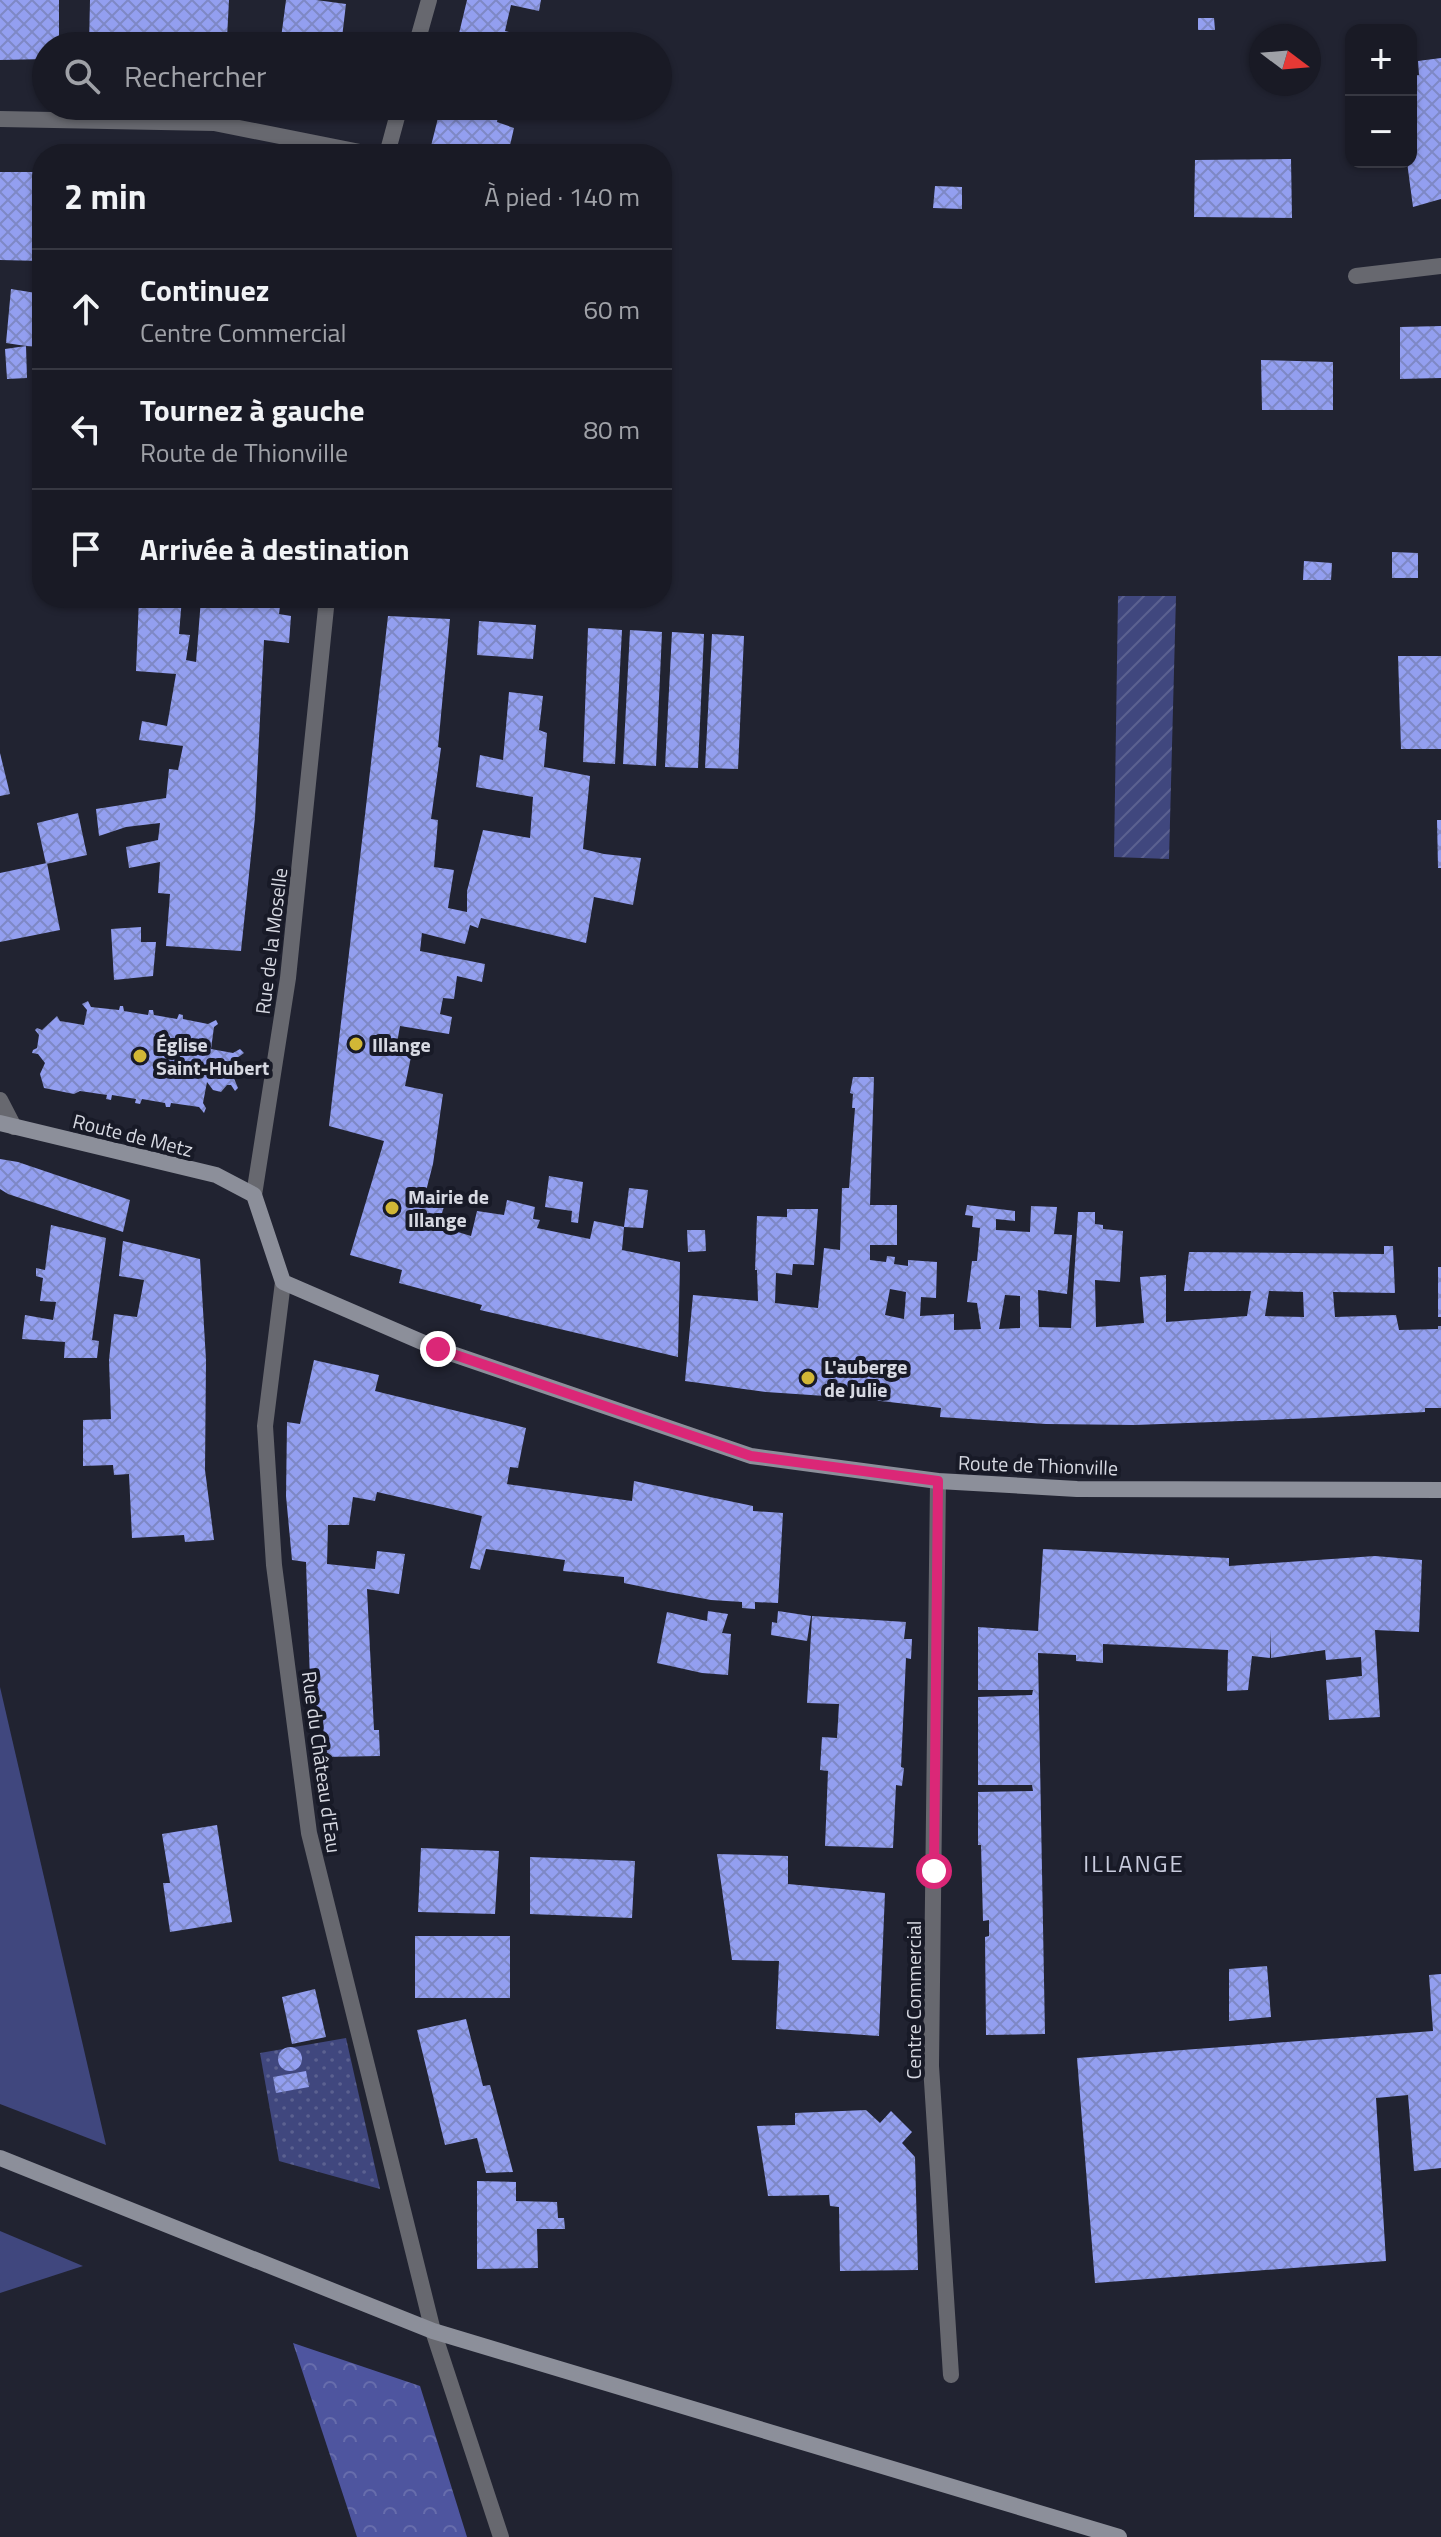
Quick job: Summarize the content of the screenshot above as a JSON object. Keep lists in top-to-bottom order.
{
  "streets": {
    "street": [
      "Rue de la Moselle",
      "Route de Metz",
      "Route de Thionville",
      "Rue du Château d'Eau",
      "Centre Commercial"
    ]
  },
  "crossings": [
    ["Rue de la Moselle", "Route de Metz"],
    ["Rue de la Moselle", "Route de Thionville"],
    ["Rue de la Moselle", "Rue du Château d'Eau"],
    ["Route de Thionville", "Rue du Château d'Eau"],
    ["Route de Thionville", "Centre Commercial"]
  ],
  "districts": ["ILLANGE"],
  "places": [
    "Illange",
    "Église Saint-Hubert",
    "Mairie de Illange",
    "L'auberge de Julie"
  ],
  "north": "right",
  "page": {
    "map_buttons": ["+", "−"],
    "search": "Rechercher",
    "heading": ["2 min", "À pied · 140 m"],
    "list": [
      ["Continuez", "Centre Commercial", "60 m"],
      ["Tournez à gauche", "Route de Thionville", "80 m"],
      "Arrivée à destination"
    ]
  }
}
